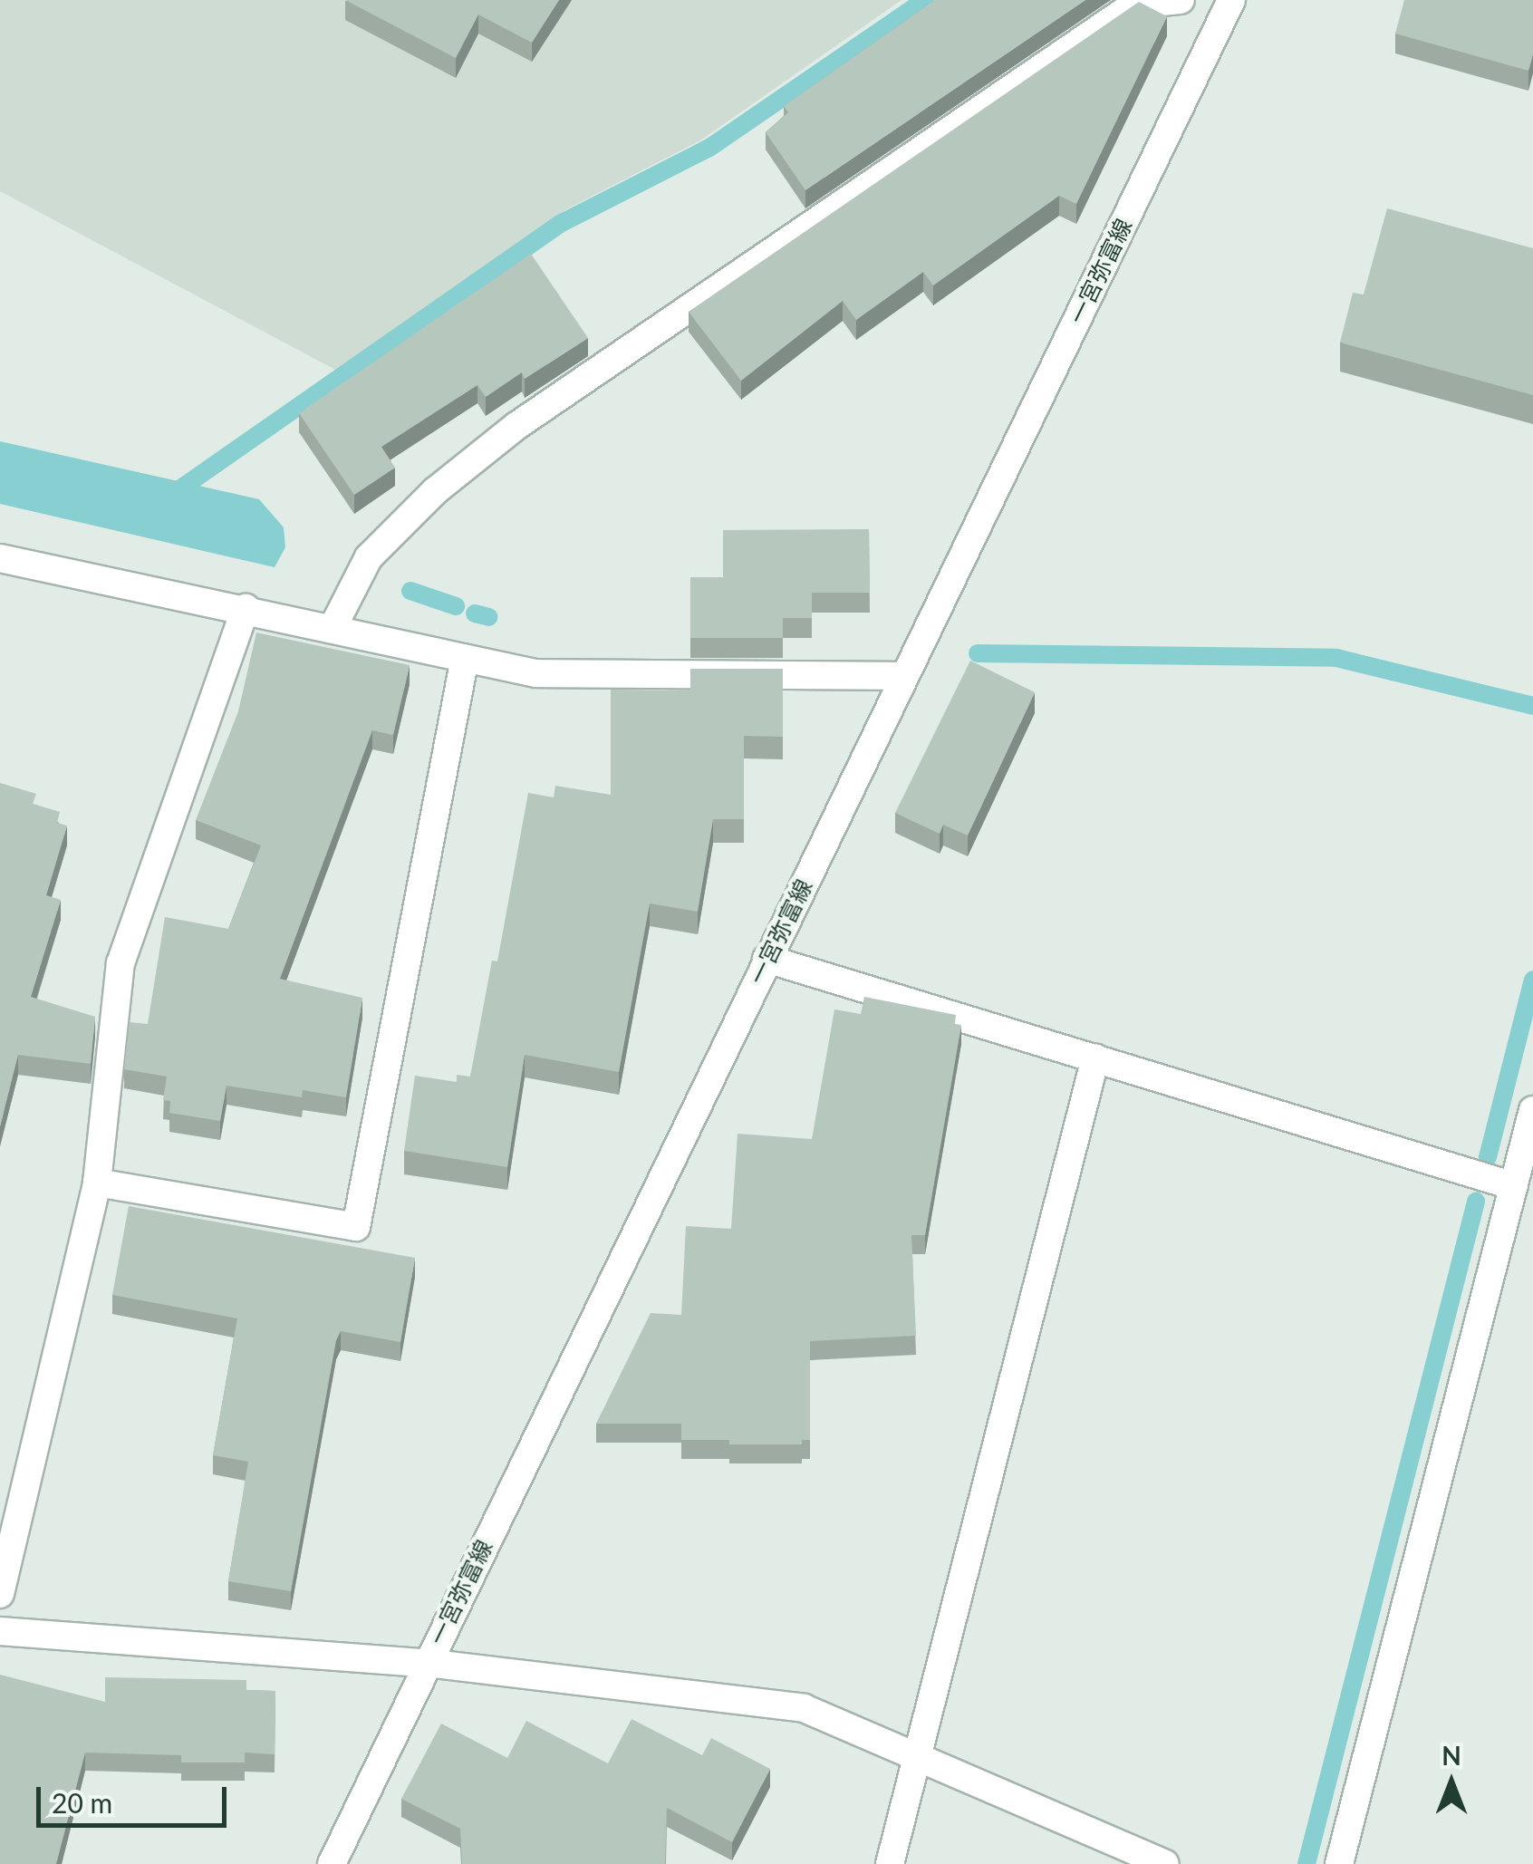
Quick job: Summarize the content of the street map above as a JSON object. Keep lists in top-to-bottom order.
{
  "streets": {
    "street": ["一宮弥富線"]
  },
  "scale_bar": "20 m",
  "north": "top"
}
